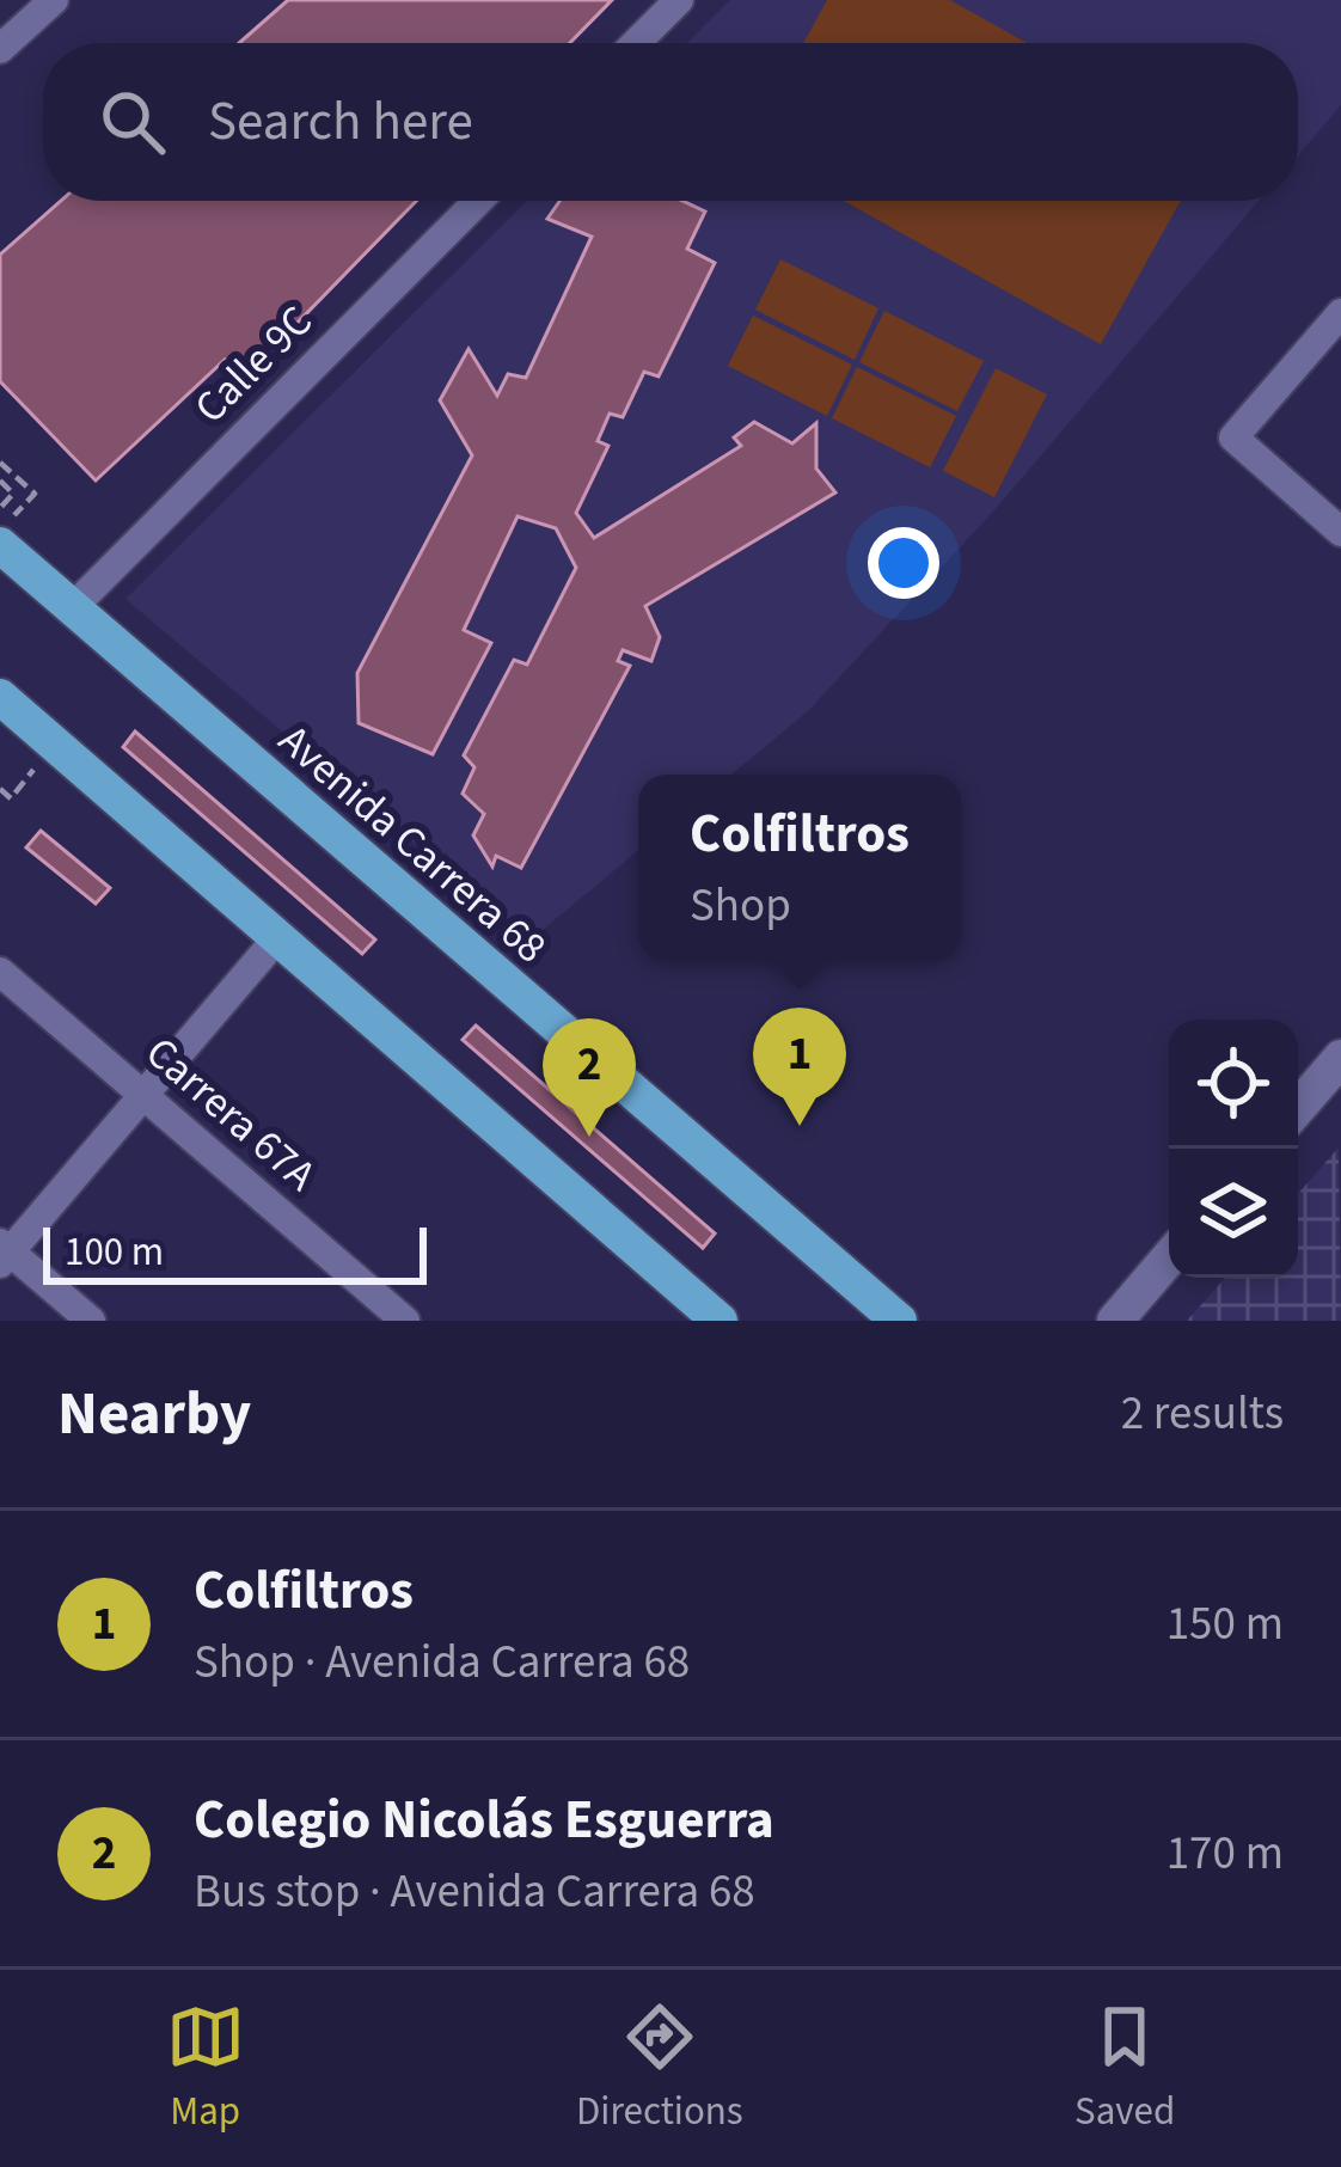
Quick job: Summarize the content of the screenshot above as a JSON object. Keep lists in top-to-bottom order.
{
  "streets": {
    "main road": ["Avenida Carrera 68"],
    "street": ["Calle 9C", "Carrera 67A"]
  },
  "crossings": [
    ["Calle 9C", "Avenida Carrera 68"]
  ],
  "scale_bar": "100 m",
  "page": {
    "search": "Search here",
    "popup": ["Colfiltros", "Shop"],
    "pins": ["1", "2"],
    "scale": "100 m",
    "heading": ["Nearby", "2 results"],
    "list": [
      {
        "mark": "1",
        "name": "Colfiltros",
        "note": "Shop · Avenida Carrera 68",
        "value": "150 m"
      },
      {
        "mark": "2",
        "name": "Colegio Nicolás Esguerra",
        "note": "Bus stop · Avenida Carrera 68",
        "value": "170 m"
      }
    ],
    "nav": ["Map", "Directions", "Saved"]
  }
}
